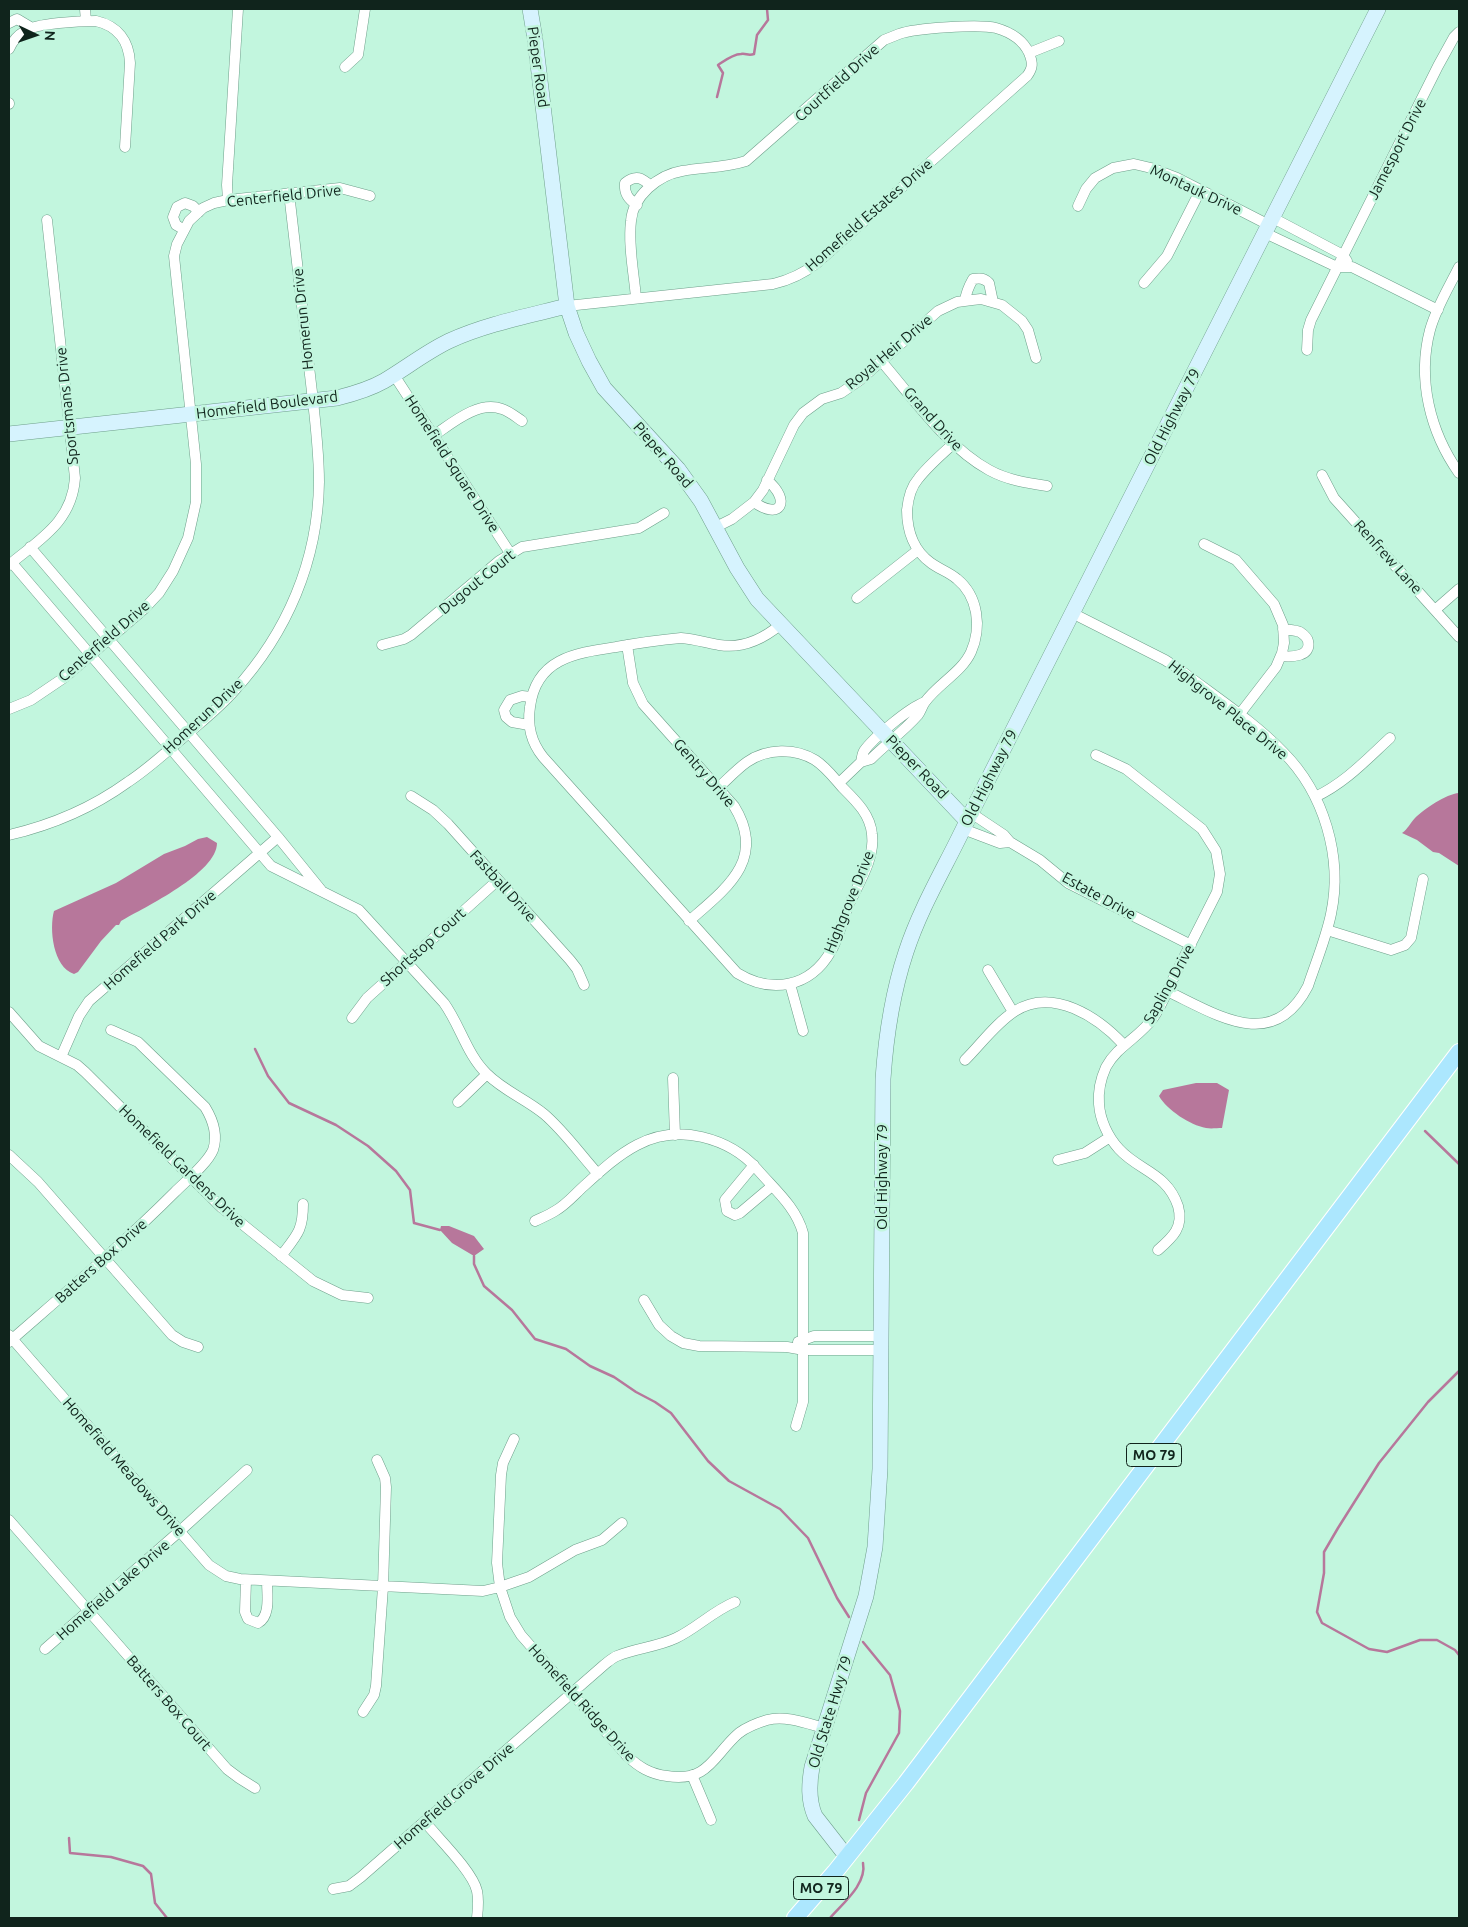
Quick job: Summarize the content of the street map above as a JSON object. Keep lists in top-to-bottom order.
{
  "streets": {
    "main road": ["MO 79"],
    "street": [
      "Pieper Road",
      "Courtfield Drive",
      "Jamesport Drive",
      "Montauk Drive",
      "Centerfield Drive",
      "Homefield Estates Drive",
      "Homerun Drive",
      "Royal Heir Drive",
      "Homefield Boulevard",
      "Sportsmans Drive",
      "Old Highway 79",
      "Grand Drive",
      "Homefield Square Drive",
      "Renfrew Lane",
      "Dugout Court",
      "Highgrove Place Drive",
      "Gentry Drive",
      "Fastball Drive",
      "Estate Drive",
      "Highgrove Drive",
      "Homefield Park Drive",
      "Shortstop Court",
      "Sapling Drive",
      "Homefield Gardens Drive",
      "Batters Box Drive",
      "Homefield Meadows Drive",
      "Homefield Lake Drive",
      "Batters Box Court",
      "Homefield Ridge Drive",
      "Old State Hwy 79",
      "Homefield Grove Drive"
    ]
  },
  "crossings": [
    ["Pieper Road", "Homefield Estates Drive"],
    ["Pieper Road", "Royal Heir Drive"],
    ["Pieper Road", "Homefield Boulevard"],
    ["Pieper Road", "Old Highway 79"],
    ["Pieper Road", "Estate Drive"],
    ["Pieper Road", "Highgrove Drive"],
    ["Courtfield Drive", "Homefield Estates Drive"],
    ["Montauk Drive", "Old Highway 79"],
    ["Centerfield Drive", "Homerun Drive"],
    ["Centerfield Drive", "Homefield Boulevard"],
    ["Homefield Estates Drive", "Homefield Boulevard"],
    ["Homerun Drive", "Homefield Boulevard"],
    ["Royal Heir Drive", "Grand Drive"],
    ["Homefield Boulevard", "Sportsmans Drive"],
    ["Homefield Boulevard", "Homefield Square Drive"],
    ["Old Highway 79", "Highgrove Place Drive"],
    ["Old Highway 79", "Estate Drive"],
    ["Old Highway 79", "Old State Hwy 79"],
    ["Homefield Square Drive", "Dugout Court"],
    ["Highgrove Place Drive", "Sapling Drive"],
    ["Gentry Drive", "Highgrove Drive"],
    ["Fastball Drive", "Shortstop Court"],
    ["Estate Drive", "Sapling Drive"],
    ["Homefield Park Drive", "Homefield Gardens Drive"],
    ["Homefield Gardens Drive", "Batters Box Drive"],
    ["Batters Box Drive", "Homefield Meadows Drive"],
    ["MO 79", "Old State Hwy 79"],
    ["Homefield Meadows Drive", "Homefield Lake Drive"],
    ["Homefield Meadows Drive", "Homefield Ridge Drive"],
    ["Homefield Lake Drive", "Batters Box Court"],
    ["Homefield Ridge Drive", "Old State Hwy 79"],
    ["Homefield Ridge Drive", "Homefield Grove Drive"]
  ],
  "north": "right"
}
